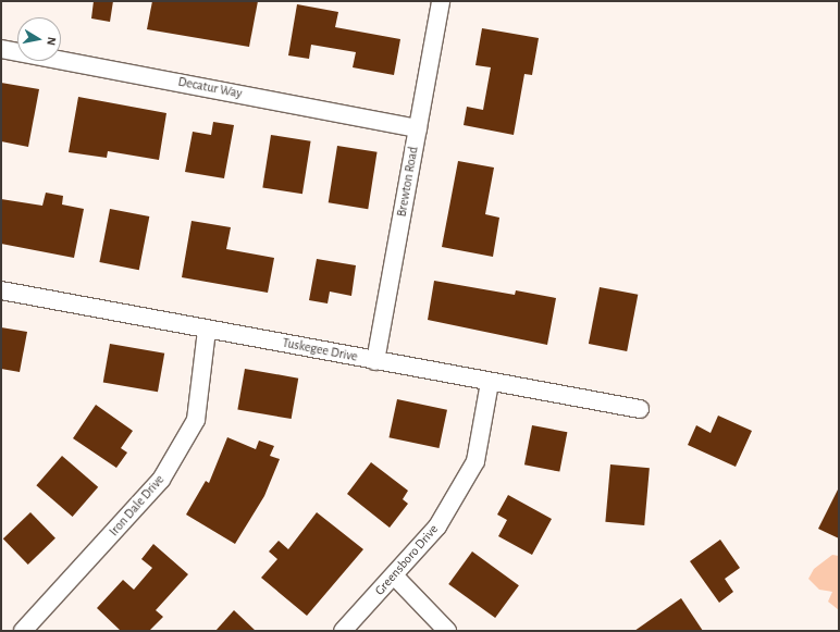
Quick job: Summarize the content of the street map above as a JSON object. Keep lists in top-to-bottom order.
{
  "streets": {
    "street": [
      "Decatur Way",
      "Brewton Road",
      "Tuskegee Drive",
      "Iron Dale Drive",
      "Greensboro Drive"
    ]
  },
  "crossings": [
    ["Decatur Way", "Brewton Road"],
    ["Brewton Road", "Tuskegee Drive"],
    ["Tuskegee Drive", "Iron Dale Drive"],
    ["Tuskegee Drive", "Greensboro Drive"]
  ],
  "north": "right"
}
